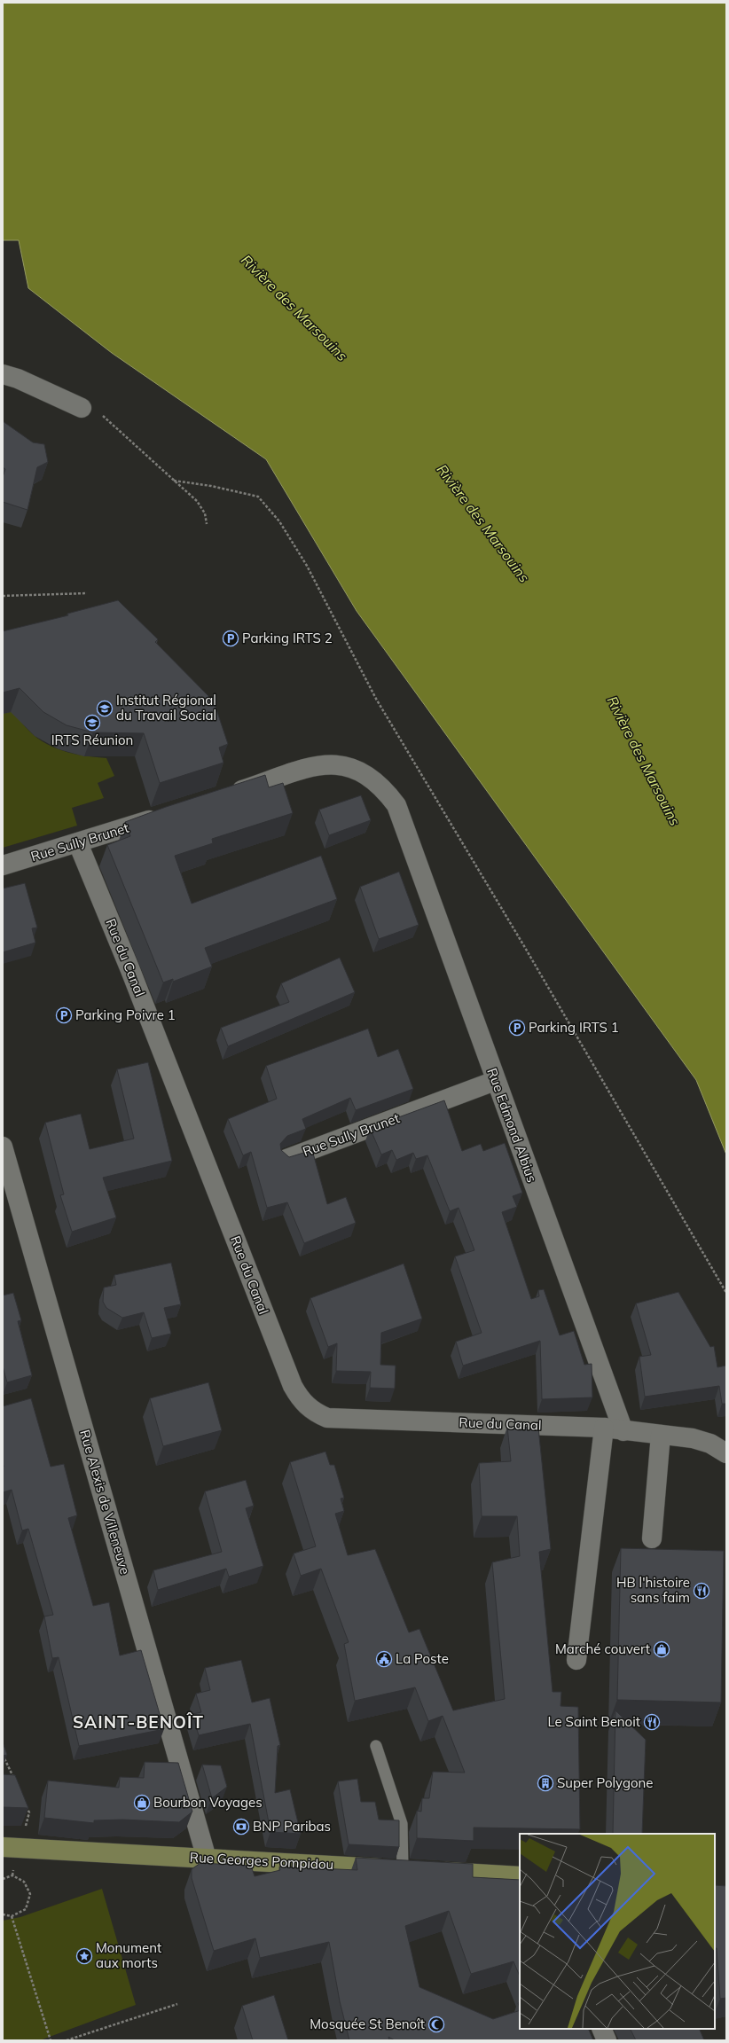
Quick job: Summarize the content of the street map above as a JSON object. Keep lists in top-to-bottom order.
{
  "streets": {
    "main road": ["Rue Georges Pompidou"],
    "street": [
      "Rue Sully Brunet",
      "Rue du Canal",
      "Rue Edmond Albius",
      "Rue Alexis de Villeneuve"
    ]
  },
  "crossings": [
    ["Rue Sully Brunet", "Rue du Canal"],
    ["Rue Sully Brunet", "Rue Edmond Albius"],
    ["Rue du Canal", "Rue Edmond Albius"],
    ["Rue Alexis de Villeneuve", "Rue Georges Pompidou"]
  ],
  "districts": ["SAINT-BENOÎT"],
  "water": ["Rivière des Marsouins"],
  "places": {
    "parking": ["Parking IRTS 2", "Parking Poivre 1", "Parking IRTS 1"],
    "school or university": ["Institut Régional du Travail Social", "IRTS Réunion"],
    "restaurant": ["HB l'histoire sans faim", "Le Saint Benoit"],
    "shop": ["Marché couvert", "Bourbon Voyages"],
    "public building": ["La Poste"],
    "building": ["Super Polygone"],
    "bank": ["BNP Paribas"],
    "place": ["Monument aux morts"],
    "mosque": ["Mosquée St Benoît"]
  }
}
